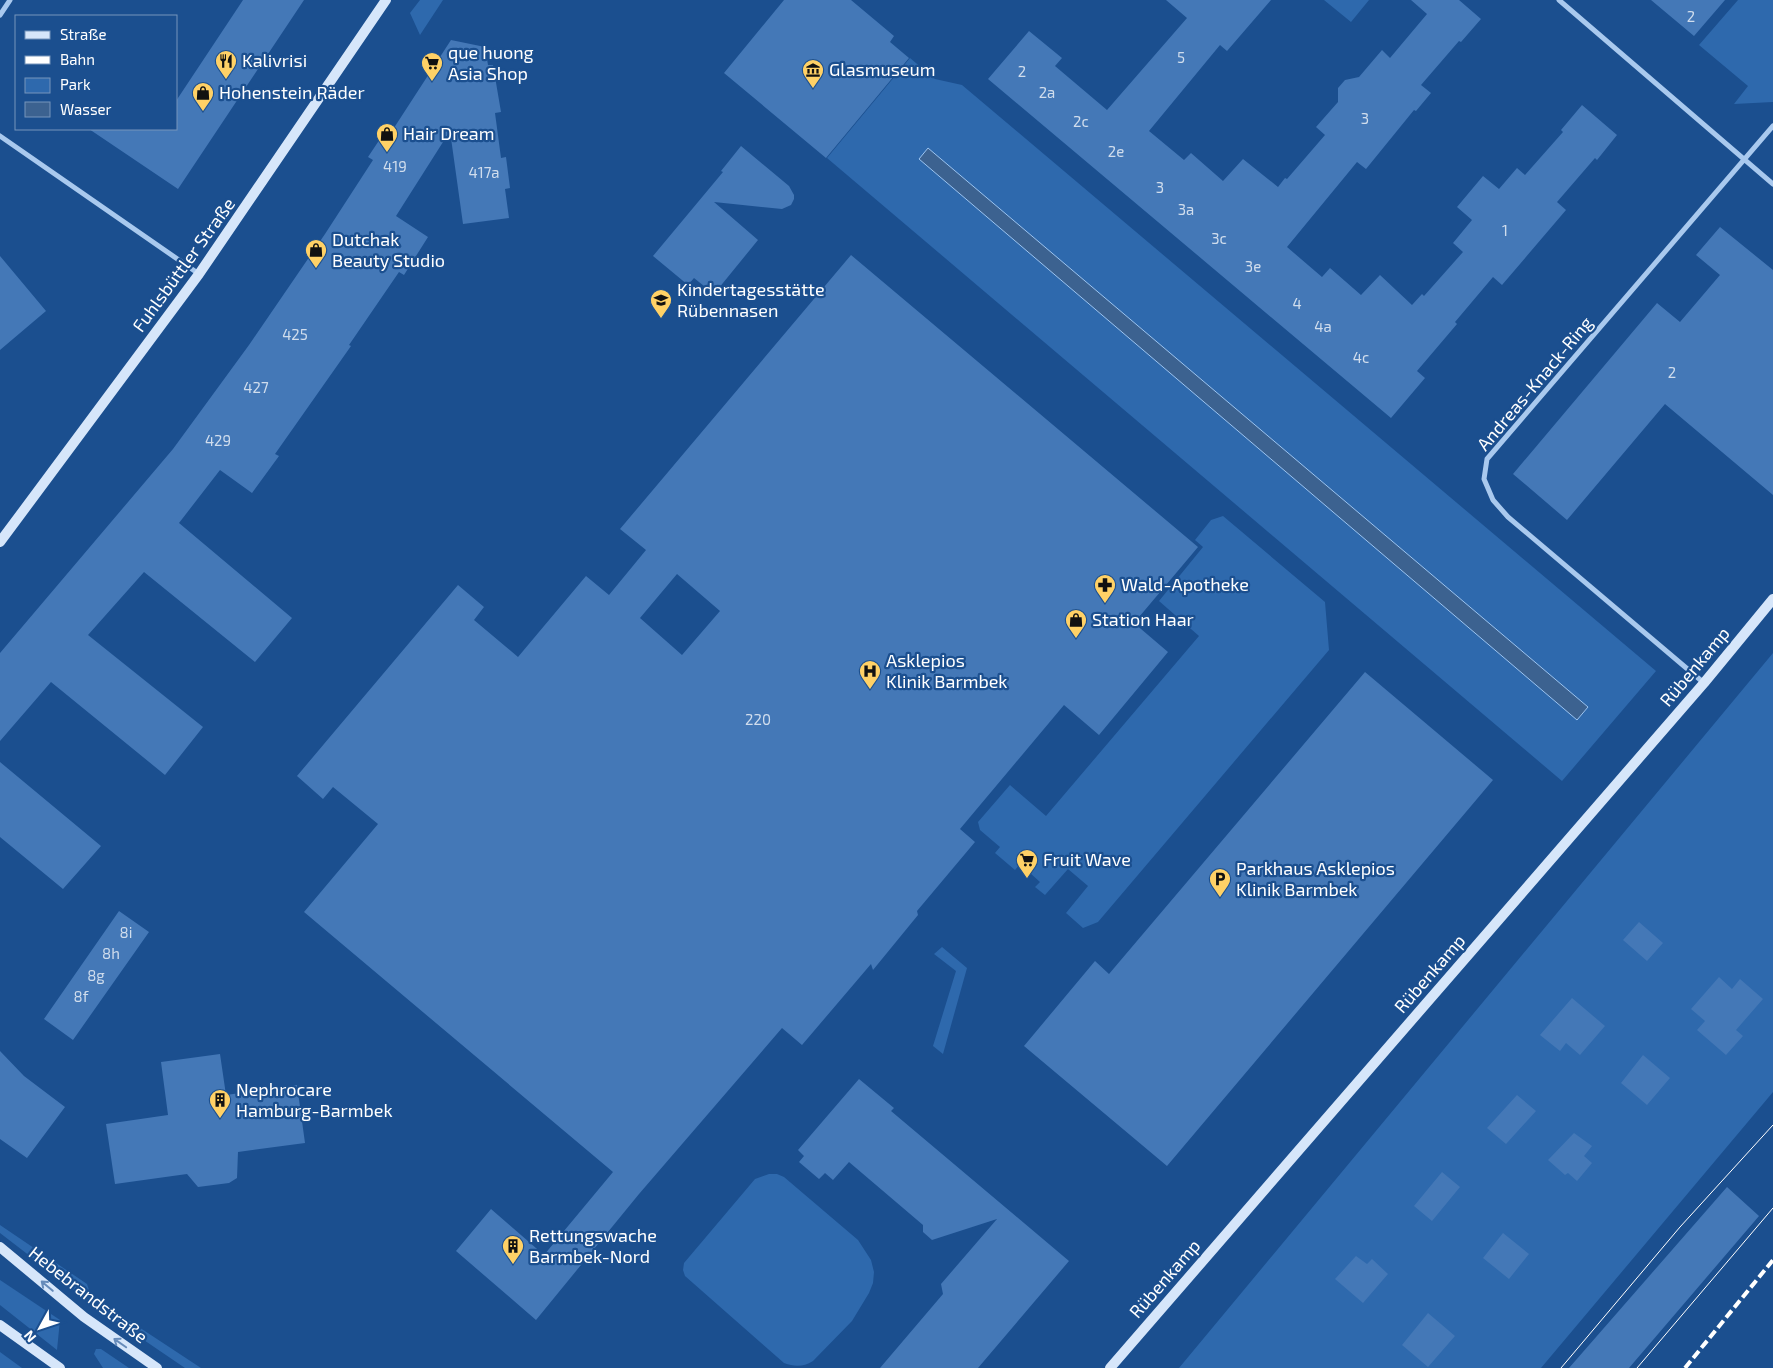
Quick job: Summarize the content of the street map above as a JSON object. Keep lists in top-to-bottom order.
{
  "streets": {
    "street": [
      "Fuhlsbüttler Straße",
      "Andreas-Knack-Ring",
      "Rübenkamp",
      "Hebebrandstraße"
    ]
  },
  "crossings": [
    ["Andreas-Knack-Ring", "Rübenkamp"]
  ],
  "places": {
    "restaurant": ["Kalivrisi"],
    "supermarket": ["que huong Asia Shop", "Fruit Wave"],
    "museum": ["Glasmuseum"],
    "shop": [
      "Hohenstein Räder",
      "Hair Dream",
      "Dutchak Beauty Studio",
      "Station Haar"
    ],
    "school or university": ["Kindertagesstätte Rübennasen"],
    "pharmacy": ["Wald-Apotheke"],
    "hospital": ["Asklepios Klinik Barmbek"],
    "parking": ["Parkhaus Asklepios Klinik Barmbek"],
    "building": ["Nephrocare Hamburg-Barmbek", "Rettungswache Barmbek-Nord"]
  },
  "house_numbers": [
    "2",
    "5",
    "2",
    "2a",
    "3",
    "2c",
    "2e",
    "419",
    "417a",
    "3",
    "3a",
    "1",
    "3c",
    "3e",
    "4",
    "4a",
    "425",
    "4c",
    "2",
    "427",
    "429",
    "220",
    "8i",
    "8h",
    "8g",
    "8f"
  ],
  "legend": [
    "Straße",
    "Bahn",
    "Park",
    "Wasser"
  ],
  "north": "bottom left"
}
